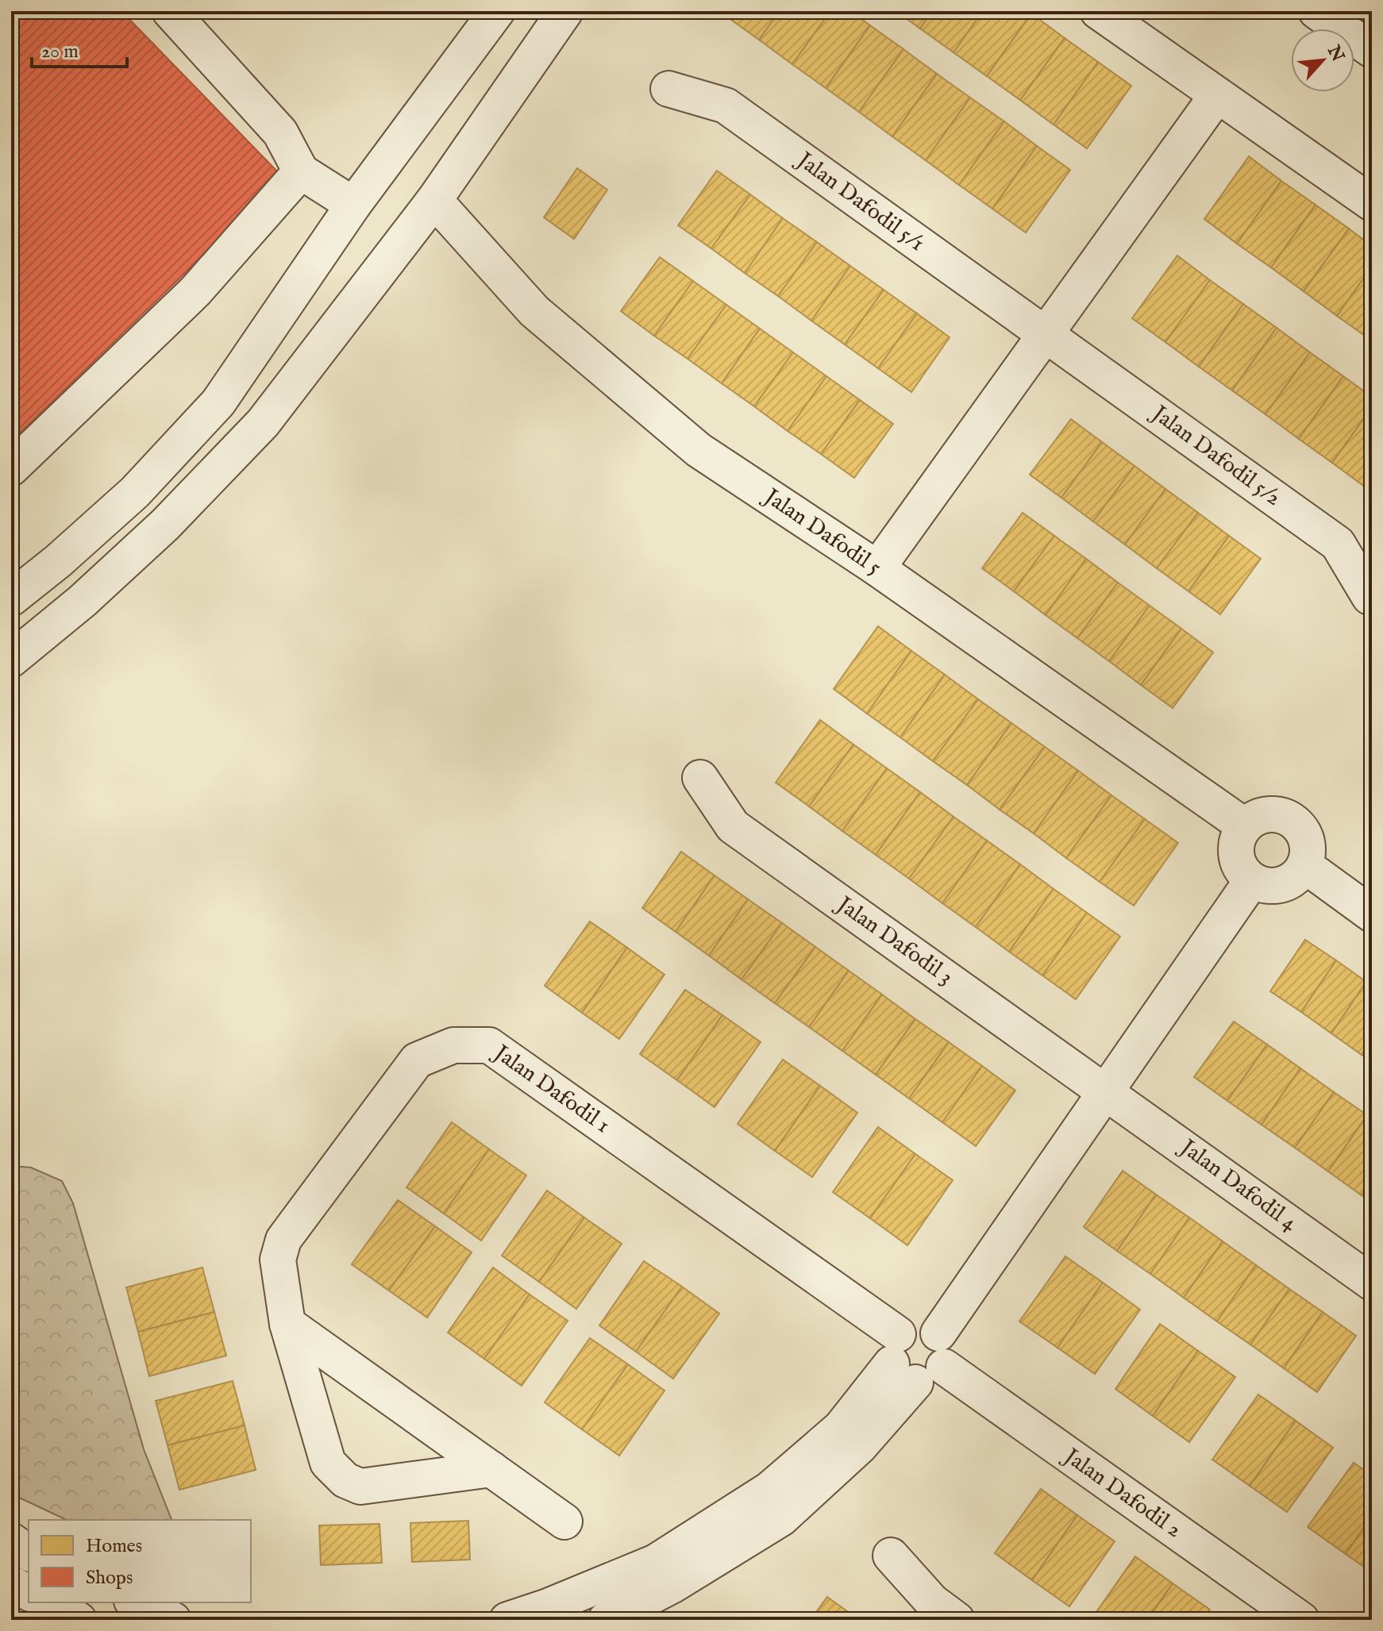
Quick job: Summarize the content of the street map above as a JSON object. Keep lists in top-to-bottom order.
{
  "streets": {
    "street": [
      "Jalan Dafodil 5/1",
      "Jalan Dafodil 5/2",
      "Jalan Dafodil 5",
      "Jalan Dafodil 3",
      "Jalan Dafodil 1",
      "Jalan Dafodil 4",
      "Jalan Dafodil 2"
    ]
  },
  "crossings": [
    ["Jalan Dafodil 5/1", "Jalan Dafodil 5/2"],
    ["Jalan Dafodil 3", "Jalan Dafodil 4"],
    ["Jalan Dafodil 1", "Jalan Dafodil 2"]
  ],
  "legend": ["Homes", "Shops"],
  "scale_bar": "20 m",
  "north": "top right"
}
